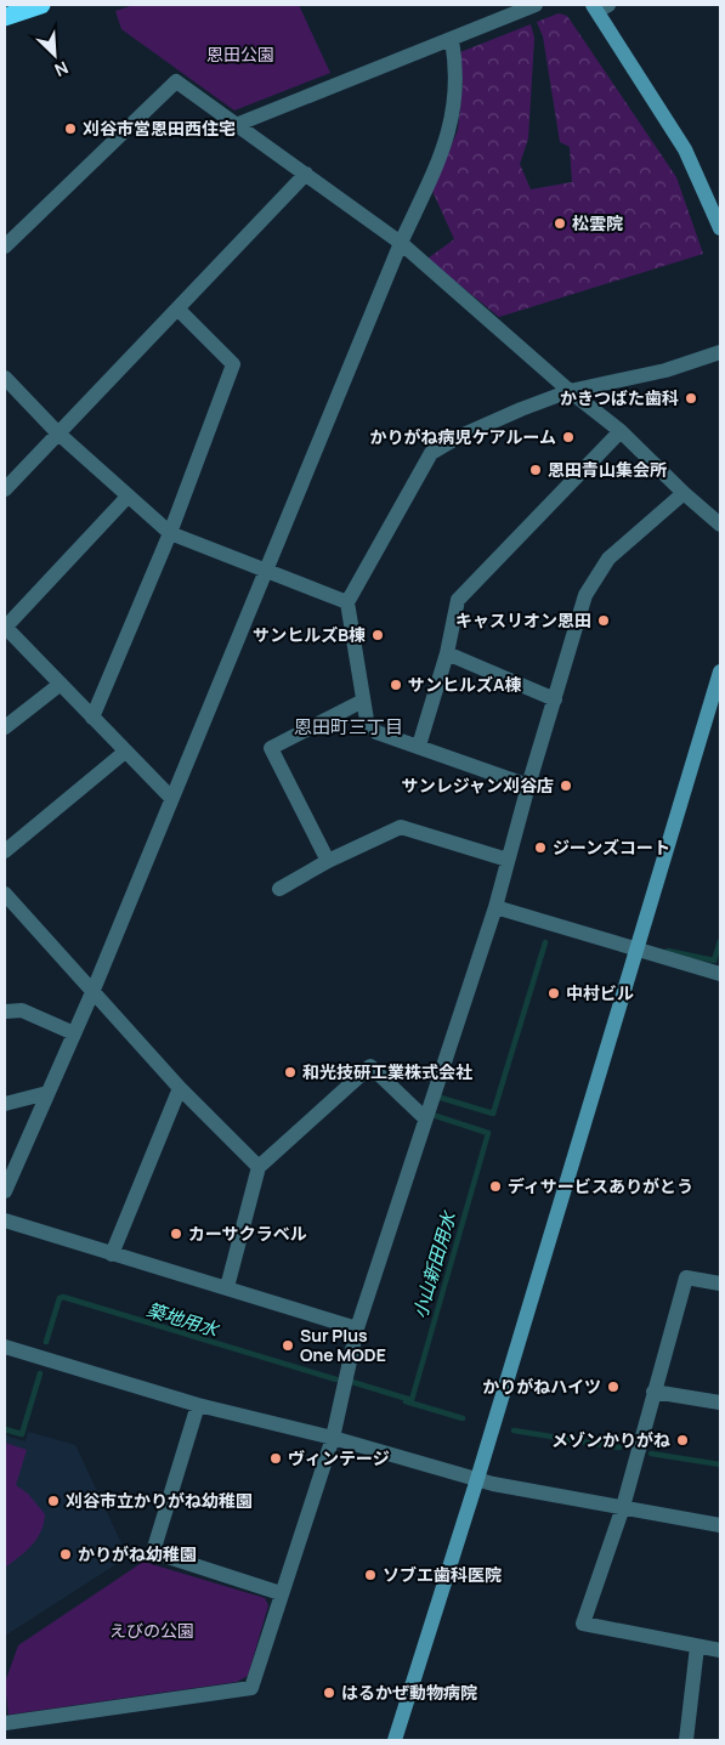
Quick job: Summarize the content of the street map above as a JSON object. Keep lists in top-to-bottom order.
{
  "districts": ["恩田町三丁目"],
  "water": ["小山新田用水", "築地用水"],
  "parks": ["恩田公園", "えびの公園"],
  "places": [
    "刈谷市営恩田西住宅",
    "松雲院",
    "かきつばた歯科",
    "かりがね病児ケアルーム",
    "恩田青山集会所",
    "キャスリオン恩田",
    "サンヒルズB棟",
    "サンヒルズA棟",
    "サンレジャン刈谷店",
    "ジーンズコート",
    "中村ビル",
    "和光技研工業株式会社",
    "ディサービスありがとう",
    "カーサクラベル",
    "Sur Plus One MODE",
    "かりがねハイツ",
    "メゾンかりがね",
    "ヴィンテージ",
    "刈谷市立かりがね幼稚園",
    "かりがね幼稚園",
    "ソブエ歯科医院",
    "はるかぜ動物病院"
  ],
  "north": "bottom right"
}
